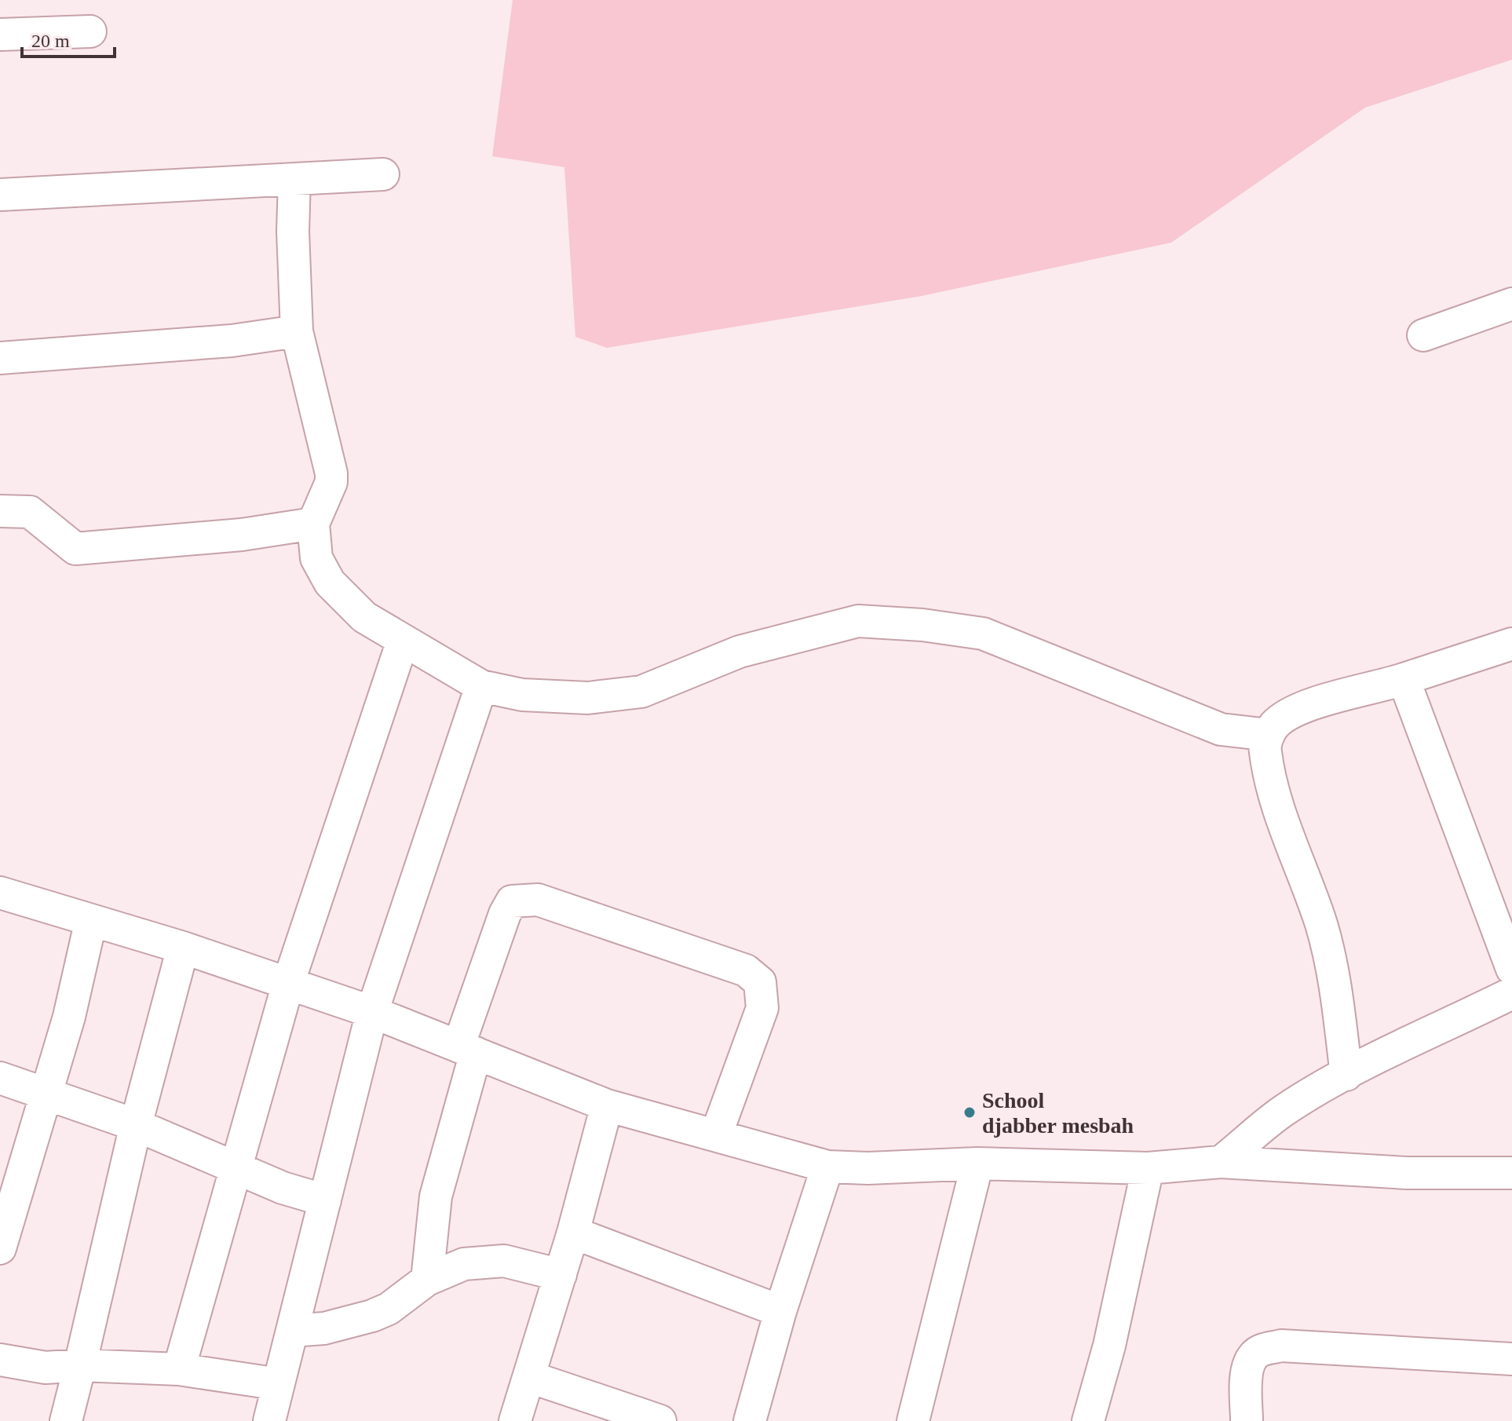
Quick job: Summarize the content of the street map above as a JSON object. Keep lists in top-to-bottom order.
{
  "places": ["School djabber mesbah"],
  "scale_bar": "20 m"
}
